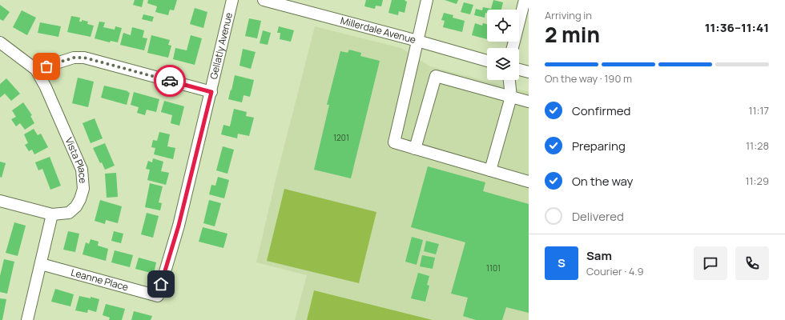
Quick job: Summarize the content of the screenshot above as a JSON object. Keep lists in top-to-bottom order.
{
  "streets": {
    "street": [
      "Millerdale Avenue",
      "Gellatly Avenue",
      "Vista Place",
      "Leanne Place"
    ]
  },
  "crossings": [
    ["Gellatly Avenue", "Leanne Place"]
  ],
  "house_numbers": ["1201", "1101"],
  "page": {
    "heading": ["2 min", "Arriving in", "11:36–11:41"],
    "panel": ["Sam", "Courier · 4.9"],
    "bar": "On the way · 190 m",
    "list": [
      ["Confirmed", "11:17"],
      ["Preparing", "11:28"],
      ["On the way", "11:29"],
      "Delivered"
    ],
    "round": "S"
  }
}
